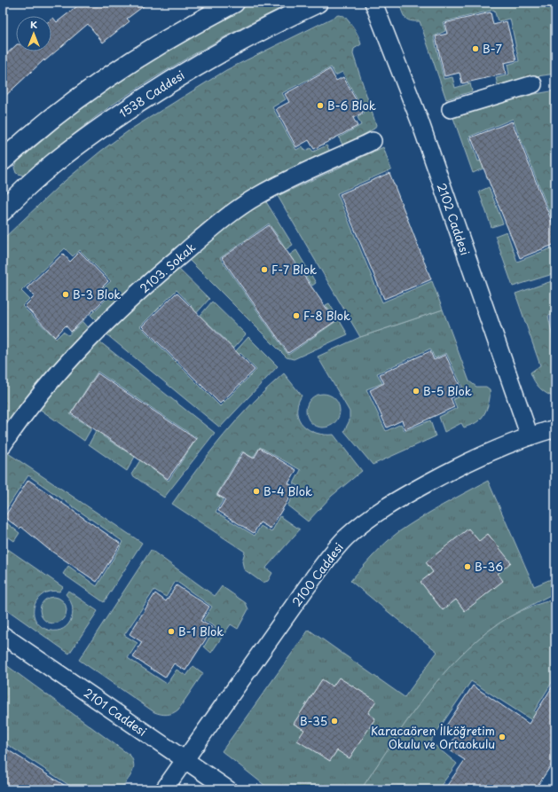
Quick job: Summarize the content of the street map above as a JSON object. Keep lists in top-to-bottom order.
{
  "streets": {
    "main road": ["1538 Caddesi"],
    "street": [
      "2102 Caddesi",
      "2103. Sokak",
      "2100 Caddesi",
      "2101 Caddesi"
    ]
  },
  "crossings": [
    ["2102 Caddesi", "2100 Caddesi"],
    ["2100 Caddesi", "2101 Caddesi"]
  ],
  "places": [
    "B-7",
    "B-6 Blok",
    "F-7 Blok",
    "B-3 Blok",
    "F-8 Blok",
    "B-5 Blok",
    "B-4 Blok",
    "B-36",
    "B-1 Blok",
    "B-35",
    "Karacaören İlköğretim Okulu ve Ortaokulu"
  ],
  "north": "top"
}
